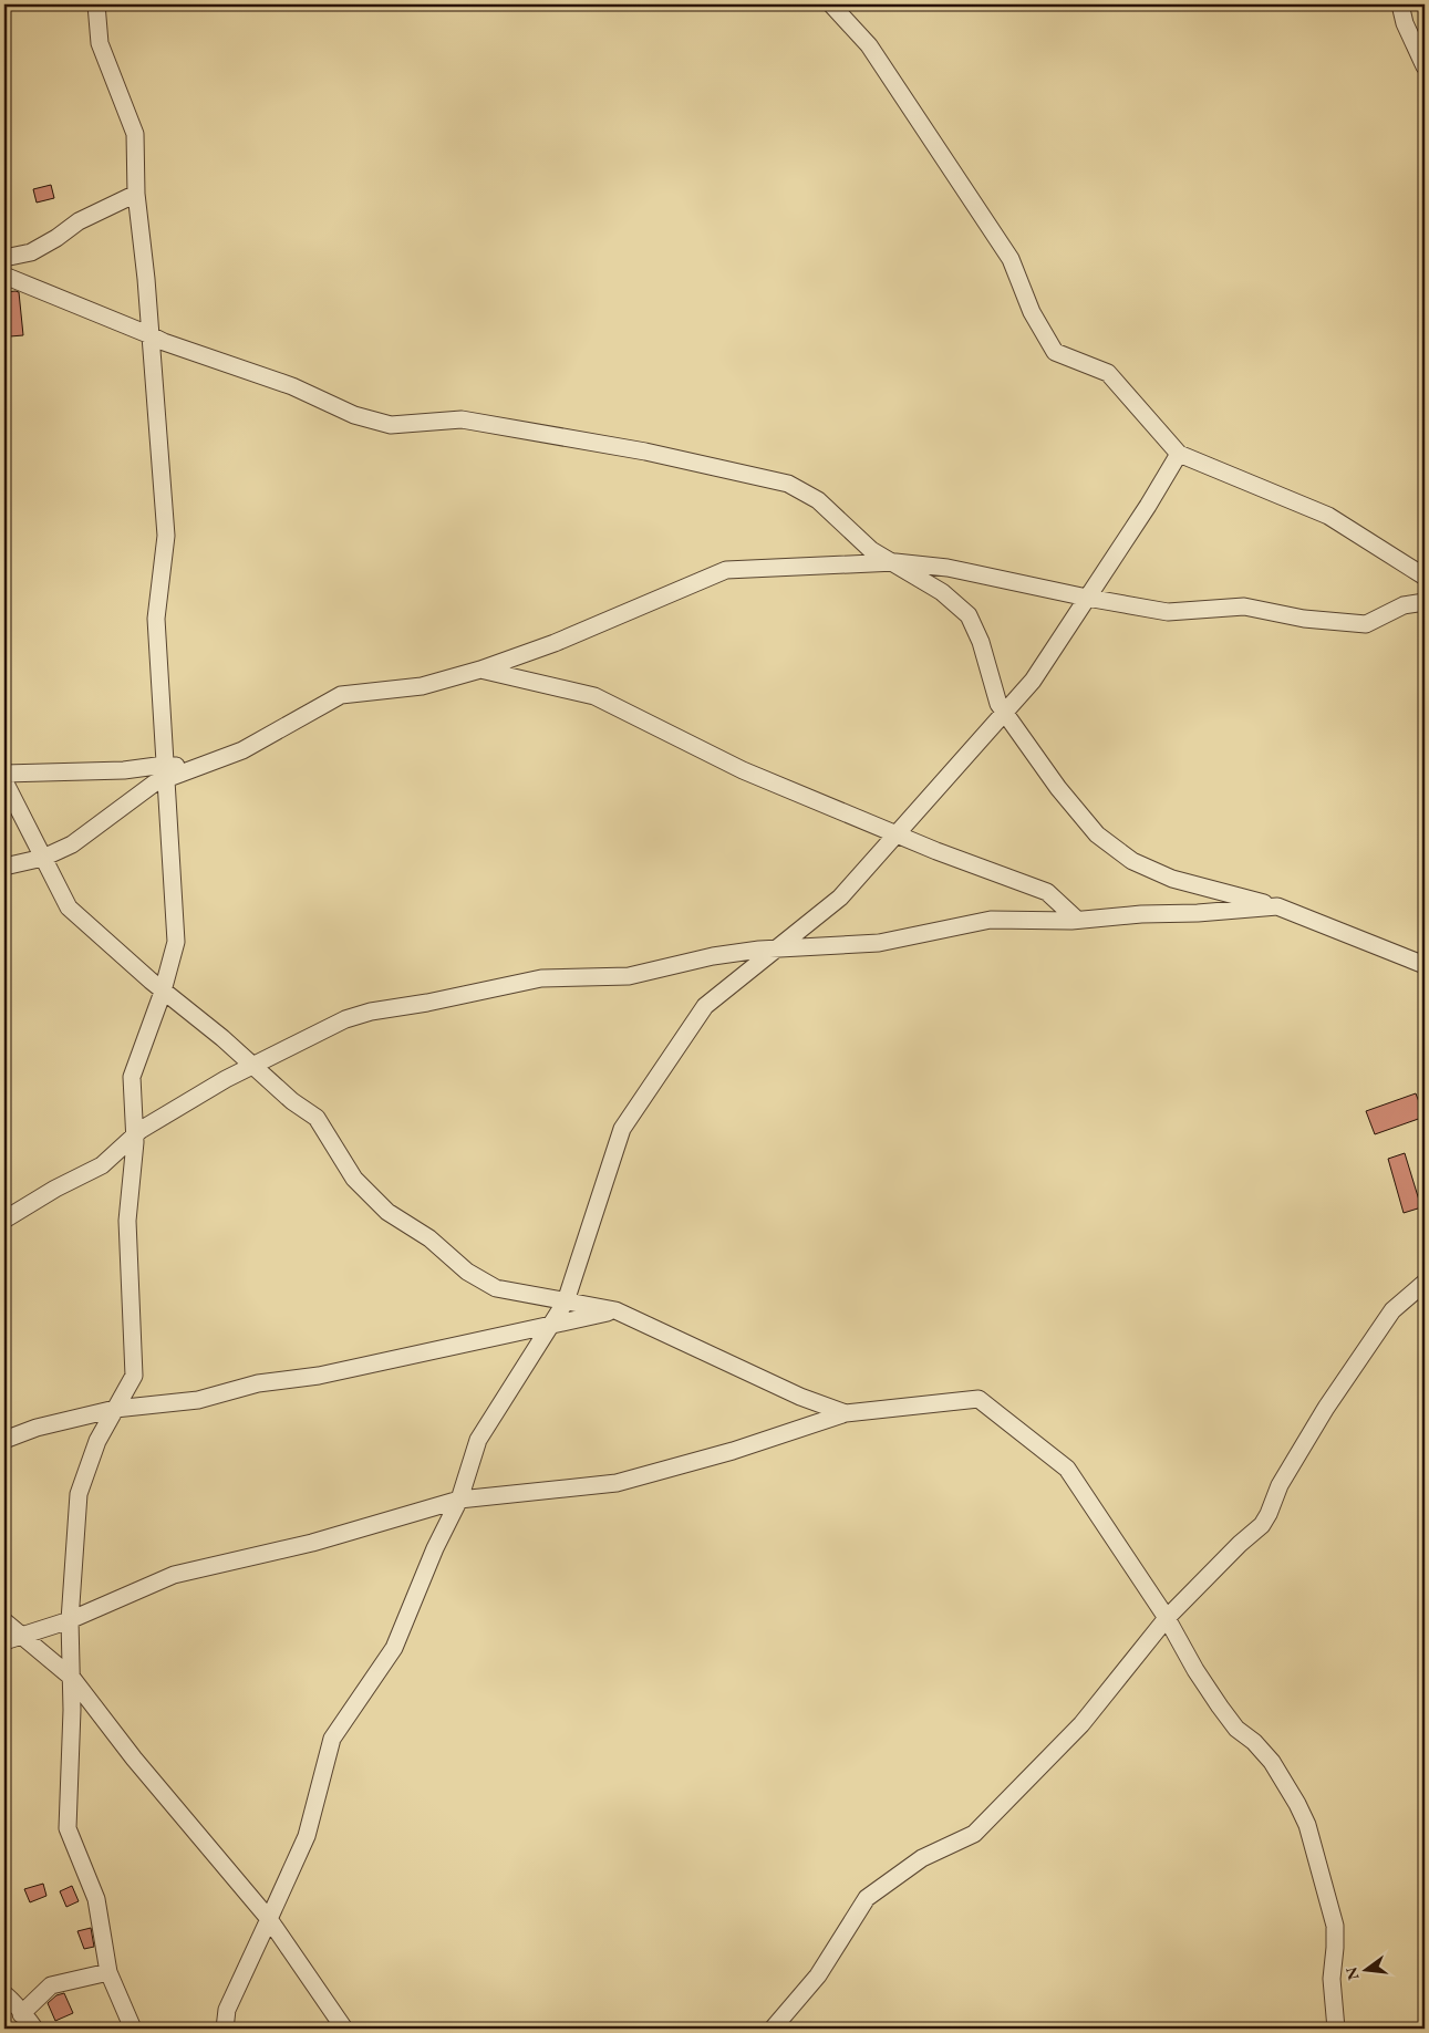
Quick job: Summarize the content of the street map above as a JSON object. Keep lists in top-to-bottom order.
{
  "north": "left"
}
